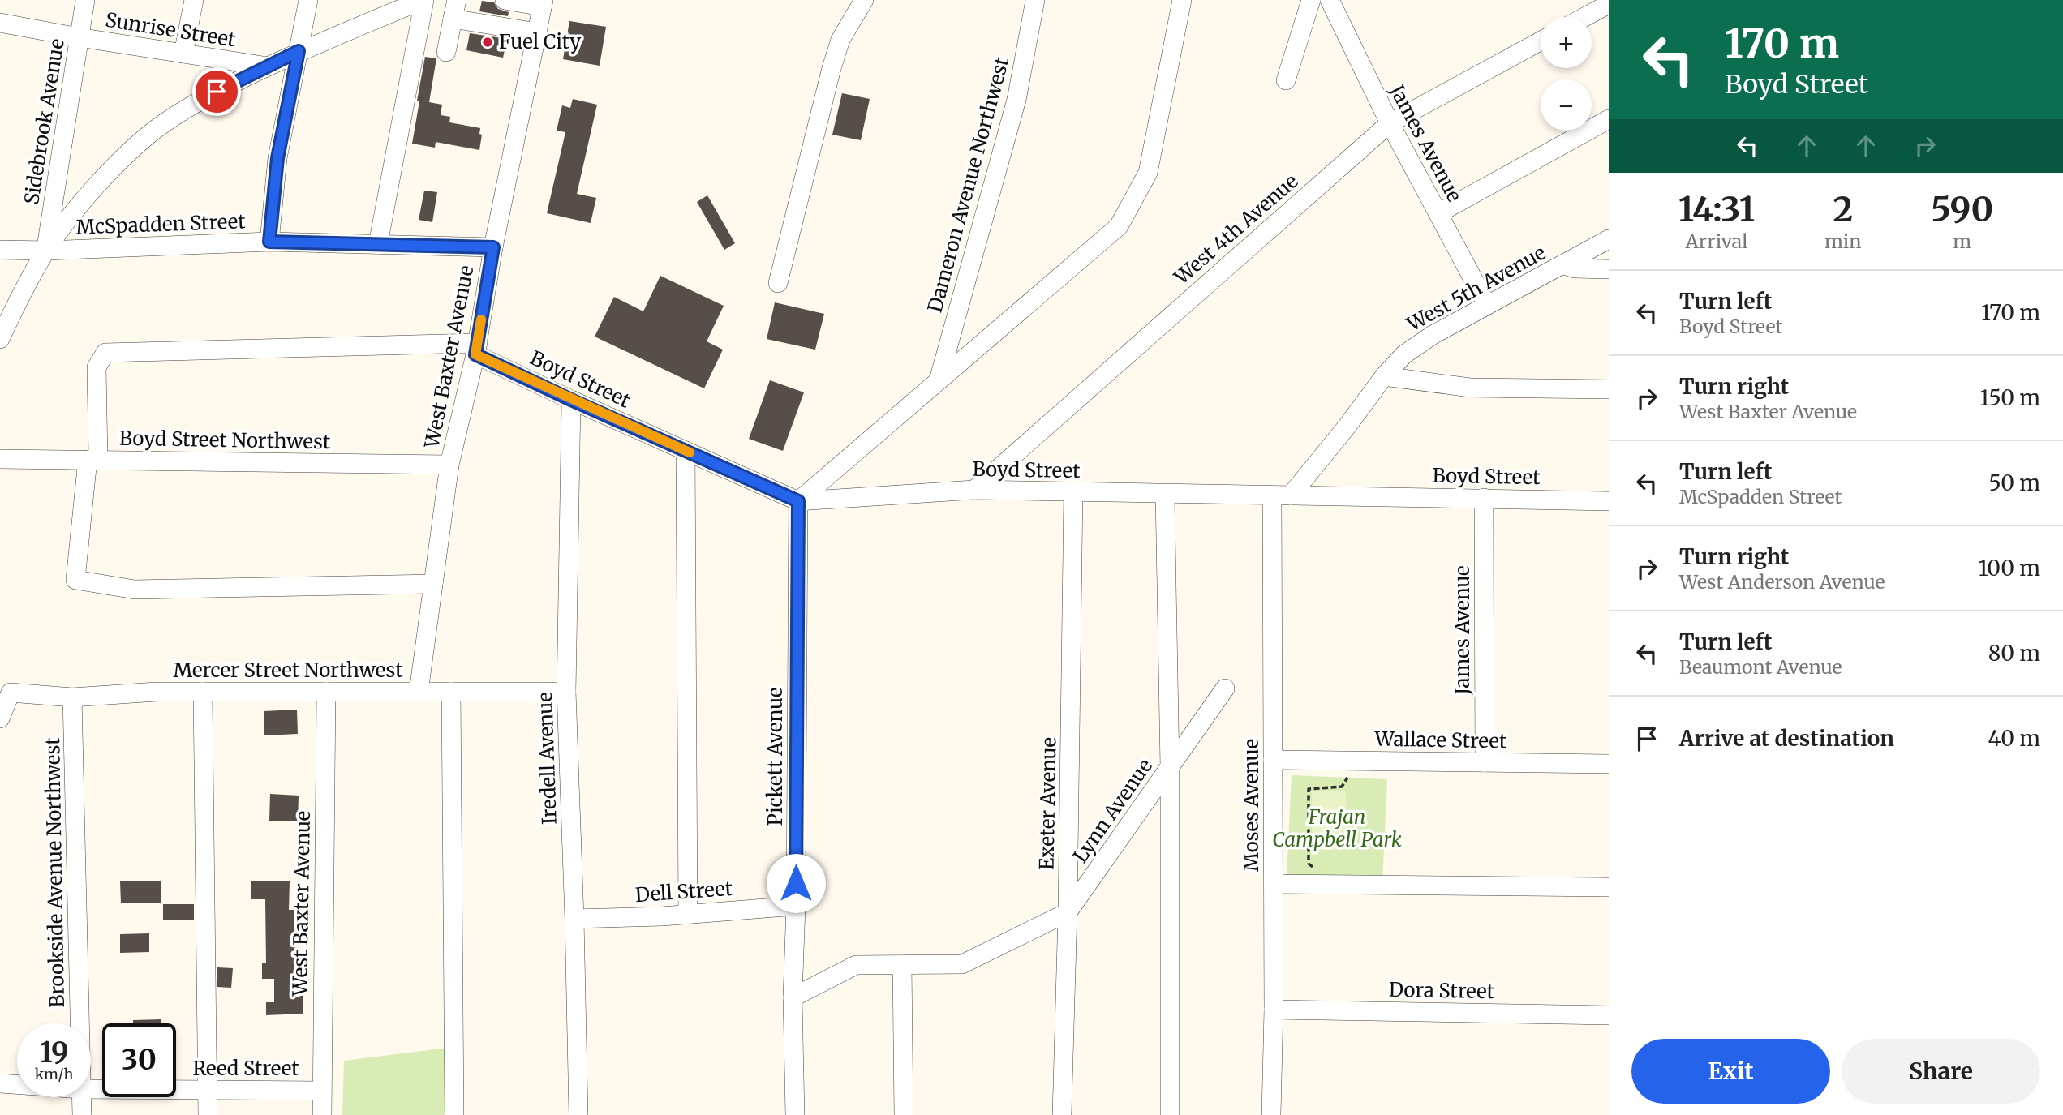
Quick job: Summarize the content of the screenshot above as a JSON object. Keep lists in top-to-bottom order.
{
  "streets": {
    "street": [
      "Sunrise Street",
      "Sidebrook Avenue",
      "James Avenue",
      "Dameron Avenue Northwest",
      "McSpadden Street",
      "West 4th Avenue",
      "West 5th Avenue",
      "West Baxter Avenue",
      "Boyd Street",
      "Boyd Street Northwest",
      "Mercer Street Northwest",
      "Wallace Street",
      "Pickett Avenue",
      "Iredell Avenue",
      "Exeter Avenue",
      "Moses Avenue",
      "Lynn Avenue",
      "Brookside Avenue Northwest",
      "Dell Street",
      "Dora Street",
      "Reed Street"
    ]
  },
  "crossings": [
    ["Sunrise Street", "Sidebrook Avenue"],
    ["Sidebrook Avenue", "McSpadden Street"],
    ["James Avenue", "West 4th Avenue"],
    ["James Avenue", "West 5th Avenue"],
    ["James Avenue", "Boyd Street"],
    ["James Avenue", "Wallace Street"],
    ["McSpadden Street", "West Baxter Avenue"],
    ["West 4th Avenue", "Boyd Street"],
    ["West 5th Avenue", "Boyd Street"],
    ["West 5th Avenue", "Moses Avenue"],
    ["West Baxter Avenue", "Boyd Street"],
    ["West Baxter Avenue", "Boyd Street Northwest"],
    ["West Baxter Avenue", "Mercer Street Northwest"],
    ["West Baxter Avenue", "Reed Street"],
    ["Boyd Street", "Pickett Avenue"],
    ["Boyd Street", "Iredell Avenue"],
    ["Boyd Street", "Exeter Avenue"],
    ["Boyd Street", "Moses Avenue"],
    ["Mercer Street Northwest", "Iredell Avenue"],
    ["Mercer Street Northwest", "Brookside Avenue Northwest"],
    ["Wallace Street", "Moses Avenue"],
    ["Pickett Avenue", "Lynn Avenue"],
    ["Pickett Avenue", "Dell Street"],
    ["Iredell Avenue", "Dell Street"],
    ["Exeter Avenue", "Lynn Avenue"],
    ["Moses Avenue", "Dora Street"]
  ],
  "parks": ["Frajan Campbell Park"],
  "places": ["Fuel City"],
  "page": {
    "turn": ["170 m", "Boyd Street"],
    "map_buttons": ["+", "−"],
    "eta": [
      "14:31",
      "Arrival",
      "2",
      "min",
      "590",
      "m"
    ],
    "list": [
      {
        "name": "Turn left",
        "note": "Boyd Street",
        "value": "170 m"
      },
      {
        "name": "Turn right",
        "note": "West Baxter Avenue",
        "value": "150 m"
      },
      {
        "name": "Turn left",
        "note": "McSpadden Street",
        "value": "50 m"
      },
      {
        "name": "Turn right",
        "note": "West Anderson Avenue",
        "value": "100 m"
      },
      {
        "name": "Turn left",
        "note": "Beaumont Avenue",
        "value": "80 m"
      },
      {
        "name": "Arrive at destination",
        "value": "40 m"
      }
    ],
    "speed": "19 km/h",
    "limit": "30",
    "buttons": ["Exit", "Share"]
  }
}
